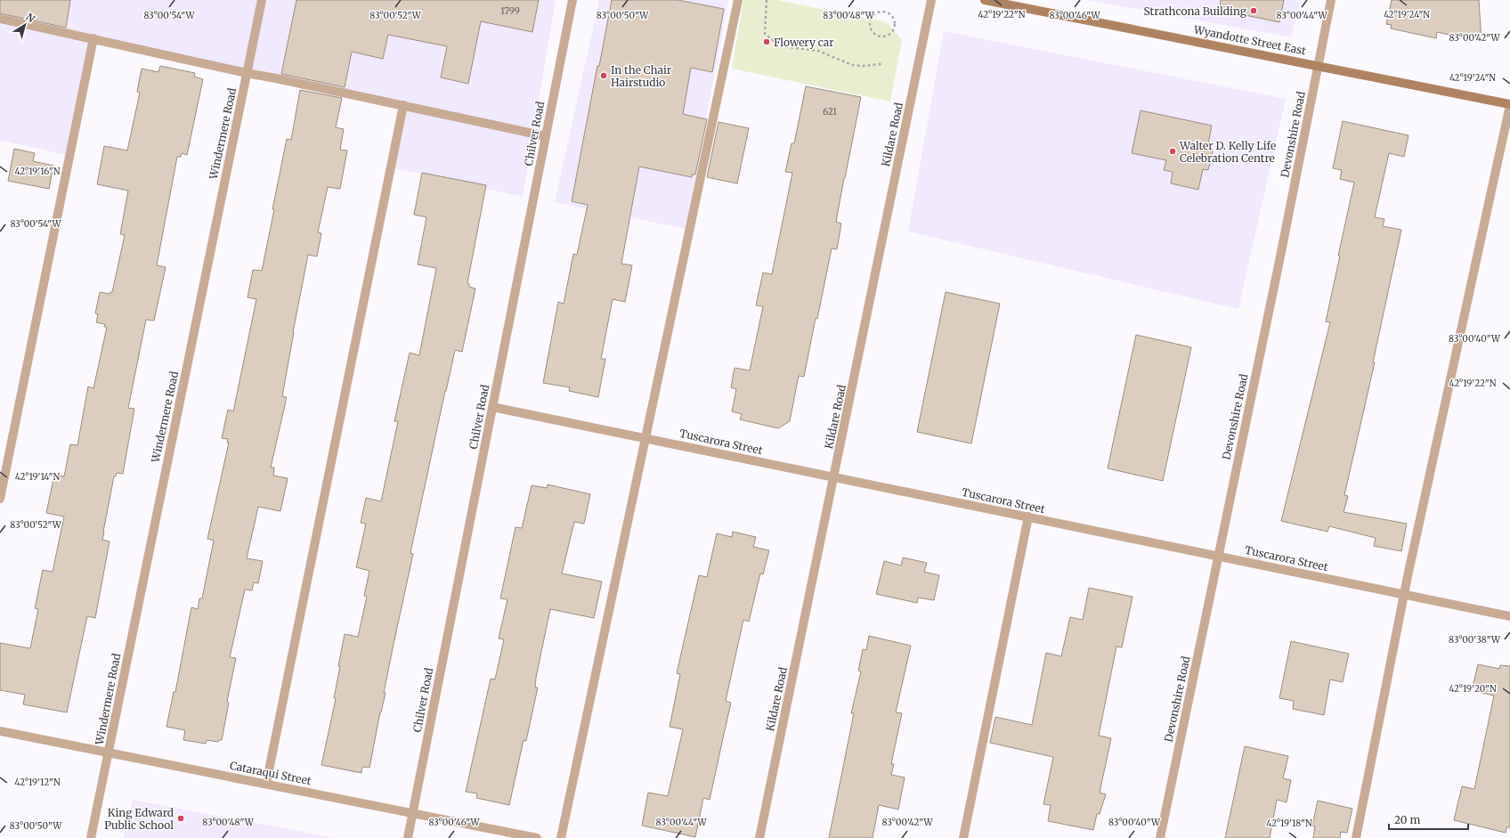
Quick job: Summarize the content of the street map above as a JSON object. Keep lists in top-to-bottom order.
{
  "streets": {
    "main road": ["Wyandotte Street East"],
    "street": [
      "Windermere Road",
      "Chilver Road",
      "Kildare Road",
      "Devonshire Road",
      "Tuscarora Street",
      "Cataraqui Street"
    ]
  },
  "crossings": [
    ["Wyandotte Street East", "Devonshire Road"],
    ["Windermere Road", "Cataraqui Street"],
    ["Chilver Road", "Tuscarora Street"],
    ["Chilver Road", "Cataraqui Street"],
    ["Kildare Road", "Tuscarora Street"],
    ["Devonshire Road", "Tuscarora Street"]
  ],
  "places": [
    "Strathcona Building",
    "Flowery car",
    "In the Chair Hairstudio",
    "Walter D. Kelly Life Celebration Centre",
    "King Edward Public School"
  ],
  "house_numbers": ["1799", "621"],
  "scale_bar": "20 m",
  "north": "top right",
  "coordinates": [
    "42°19'22\"N",
    "42°19'24\"N",
    "83°00'54\"W",
    "83°00'52\"W",
    "83°00'50\"W",
    "83°00'48\"W",
    "83°00'46\"W",
    "83°00'44\"W",
    "83°00'42\"W",
    "42°19'16\"N",
    "83°00'40\"W",
    "42°19'14\"N",
    "83°00'38\"W",
    "42°19'20\"N",
    "42°19'12\"N",
    "42°19'18\"N"
  ]
}
